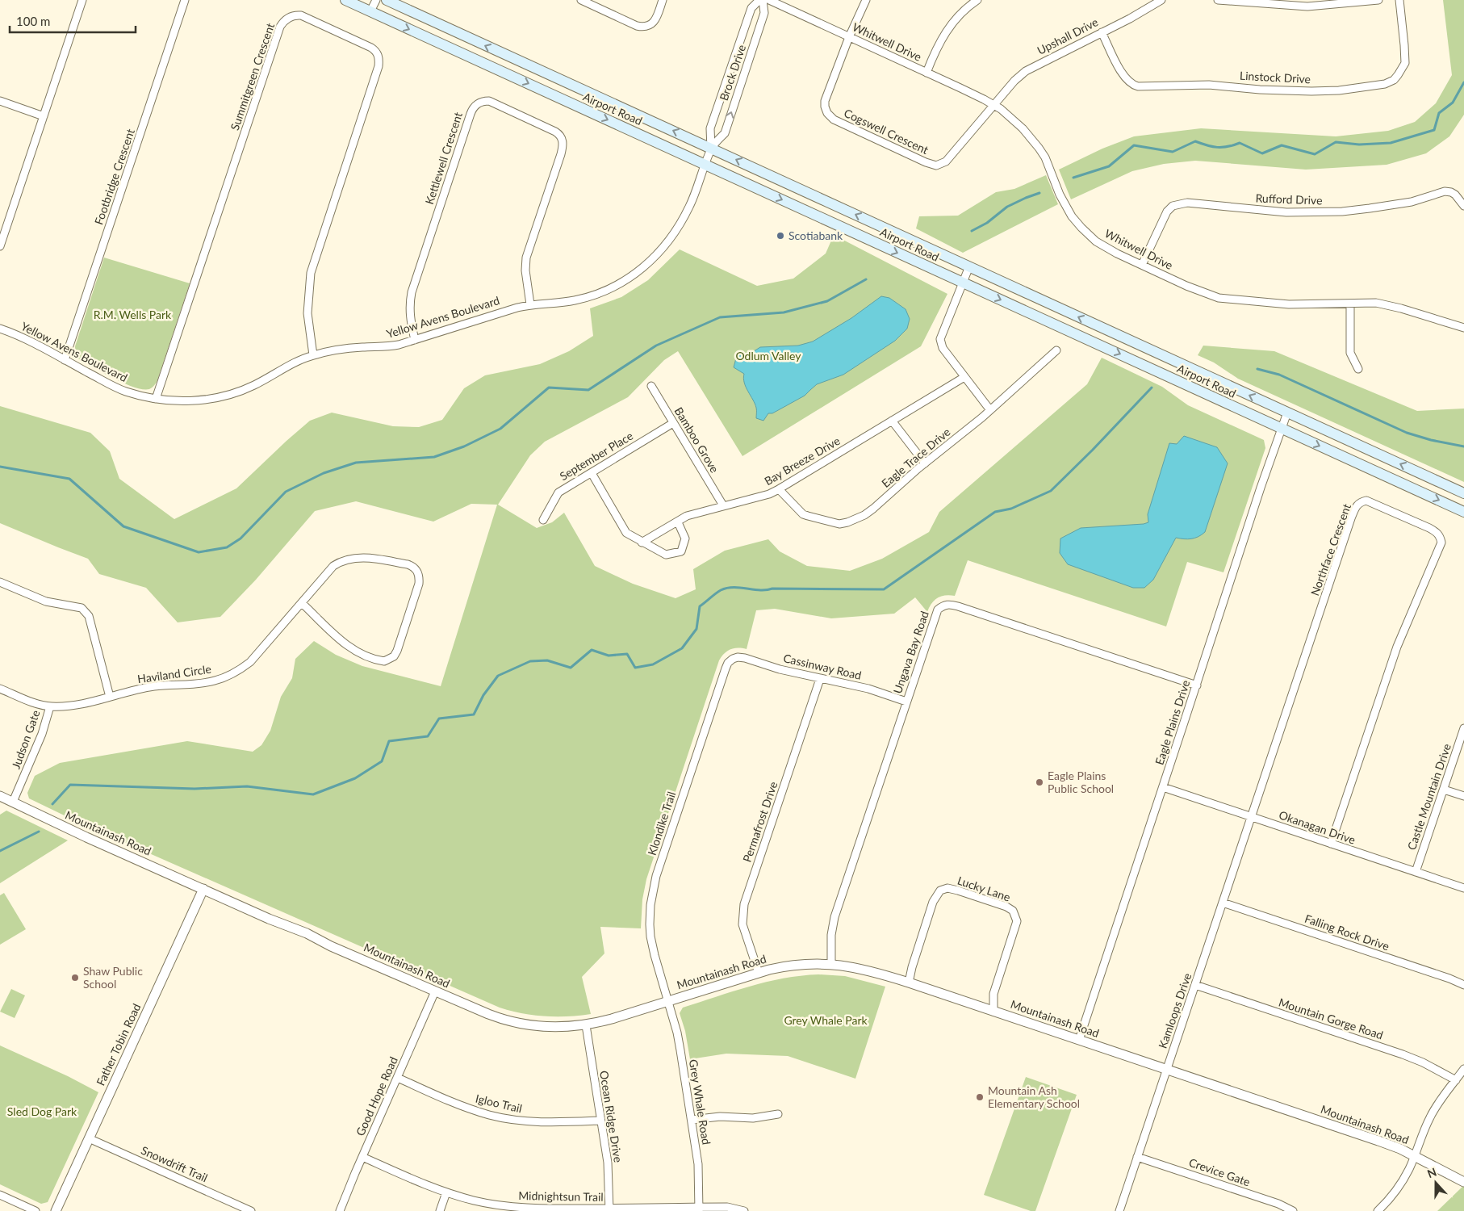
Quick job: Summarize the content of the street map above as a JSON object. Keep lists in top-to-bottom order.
{
  "streets": {
    "main road": ["Airport Road"],
    "street": [
      "Upshall Drive",
      "Whitwell Drive",
      "Brock Drive",
      "Summitgreen Crescent",
      "Linstock Drive",
      "Cogswell Crescent",
      "Kettlewell Crescent",
      "Footbridge Crescent",
      "Rufford Drive",
      "Yellow Avens Boulevard",
      "Bamboo Grove",
      "September Place",
      "Eagle Trace Drive",
      "Bay Breeze Drive",
      "Northface Crescent",
      "Ungava Bay Road",
      "Cassinway Road",
      "Haviland Circle",
      "Eagle Plains Drive",
      "Judson Gate",
      "Castle Mountain Drive",
      "Permafrost Drive",
      "Klondike Trail",
      "Okanagan Drive",
      "Mountainash Road",
      "Lucky Lane",
      "Falling Rock Drive",
      "Kamloops Drive",
      "Mountain Gorge Road",
      "Father Tobin Road",
      "Good Hope Road",
      "Grey Whale Road",
      "Igloo Trail",
      "Ocean Ridge Drive",
      "Snowdrift Trail",
      "Crevice Gate",
      "Midnightsun Trail"
    ]
  },
  "crossings": [
    ["Upshall Drive", "Whitwell Drive"],
    ["Upshall Drive", "Linstock Drive"],
    ["Upshall Drive", "Cogswell Crescent"],
    ["Whitwell Drive", "Cogswell Crescent"],
    ["Whitwell Drive", "Rufford Drive"],
    ["Brock Drive", "Airport Road"],
    ["Brock Drive", "Yellow Avens Boulevard"],
    ["Summitgreen Crescent", "Yellow Avens Boulevard"],
    ["Airport Road", "Yellow Avens Boulevard"],
    ["Airport Road", "Eagle Plains Drive"],
    ["Kettlewell Crescent", "Yellow Avens Boulevard"],
    ["Footbridge Crescent", "Yellow Avens Boulevard"],
    ["Bamboo Grove", "September Place"],
    ["Bamboo Grove", "Bay Breeze Drive"],
    ["Eagle Trace Drive", "Bay Breeze Drive"],
    ["Northface Crescent", "Okanagan Drive"],
    ["Northface Crescent", "Kamloops Drive"],
    ["Ungava Bay Road", "Cassinway Road"],
    ["Ungava Bay Road", "Eagle Plains Drive"],
    ["Ungava Bay Road", "Mountainash Road"],
    ["Cassinway Road", "Permafrost Drive"],
    ["Cassinway Road", "Klondike Trail"],
    ["Haviland Circle", "Judson Gate"],
    ["Eagle Plains Drive", "Okanagan Drive"],
    ["Eagle Plains Drive", "Mountainash Road"],
    ["Judson Gate", "Mountainash Road"],
    ["Castle Mountain Drive", "Okanagan Drive"],
    ["Permafrost Drive", "Mountainash Road"],
    ["Klondike Trail", "Mountainash Road"],
    ["Klondike Trail", "Grey Whale Road"],
    ["Okanagan Drive", "Kamloops Drive"],
    ["Mountainash Road", "Lucky Lane"],
    ["Mountainash Road", "Kamloops Drive"],
    ["Mountainash Road", "Father Tobin Road"],
    ["Mountainash Road", "Good Hope Road"],
    ["Mountainash Road", "Grey Whale Road"],
    ["Mountainash Road", "Ocean Ridge Drive"],
    ["Falling Rock Drive", "Kamloops Drive"],
    ["Kamloops Drive", "Mountain Gorge Road"],
    ["Kamloops Drive", "Crevice Gate"],
    ["Father Tobin Road", "Snowdrift Trail"],
    ["Good Hope Road", "Igloo Trail"],
    ["Good Hope Road", "Midnightsun Trail"],
    ["Grey Whale Road", "Midnightsun Trail"],
    ["Igloo Trail", "Ocean Ridge Drive"],
    ["Ocean Ridge Drive", "Midnightsun Trail"]
  ],
  "parks": [
    "R.M. Wells Park",
    "Odlum Valley",
    "Grey Whale Park",
    "Sled Dog Park"
  ],
  "places": [
    "Scotiabank",
    "Eagle Plains Public School",
    "Shaw Public School",
    "Mountain Ash Elementary School"
  ],
  "scale_bar": "100 m",
  "north": "top"
}
